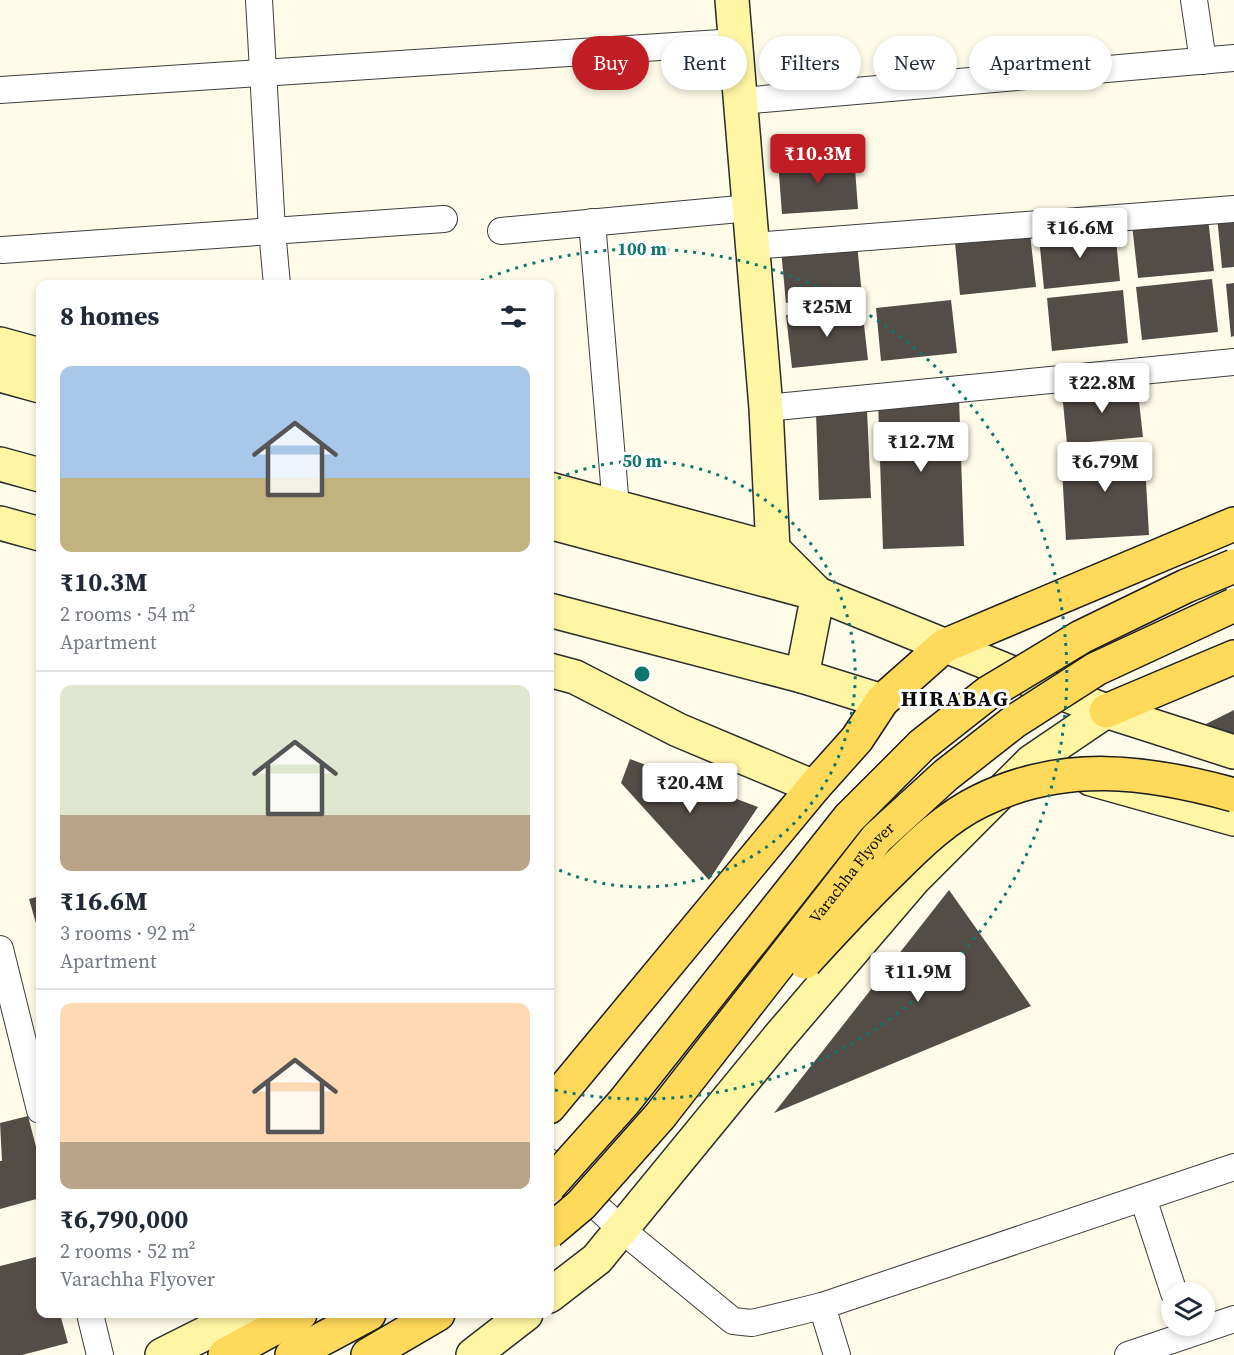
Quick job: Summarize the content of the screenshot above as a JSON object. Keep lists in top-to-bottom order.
{
  "streets": {
    "main road": ["Varachha Flyover"]
  },
  "districts": ["HIRABAG"],
  "page": {
    "chip": [
      "Buy",
      "Rent",
      "Filters",
      "New",
      "Apartment"
    ],
    "price": [
      "₹10.3M",
      "₹16.6M",
      "₹25M",
      "₹22.8M",
      "₹12.7M",
      "₹6.79M",
      "₹20.4M",
      "₹11.9M"
    ],
    "heading": "8 homes",
    "list": [
      {
        "name": "₹10.3M",
        "note": "2 rooms · 54 m² · Apartment"
      },
      {
        "name": "₹16.6M",
        "note": "3 rooms · 92 m² · Apartment"
      },
      {
        "name": "₹6,790,000",
        "note": "2 rooms · 52 m² · Varachha Flyover"
      }
    ]
  },
  "rings": ["100 m", "50 m"]
}
